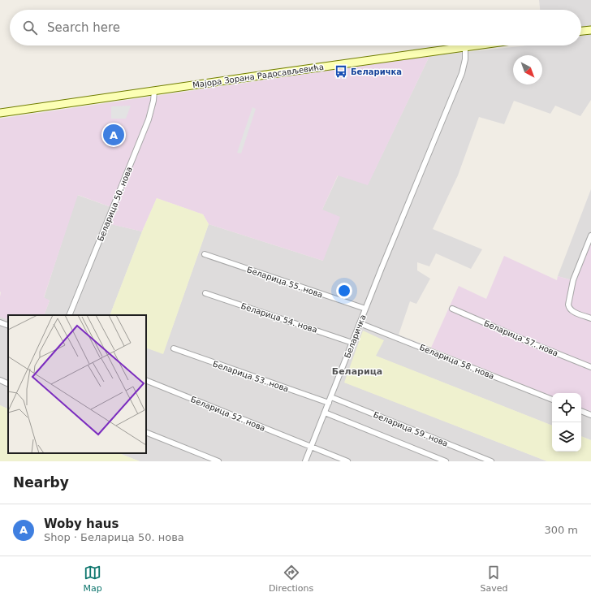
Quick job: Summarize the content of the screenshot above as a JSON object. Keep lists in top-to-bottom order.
{
  "streets": {
    "main road": ["Мајора Зорана Радосављевића"],
    "street": [
      "Беларица 50. нова",
      "Беларица 55. нова",
      "Беларица 54. нова",
      "Беларичка",
      "Беларица 57. нова",
      "Беларица 58. нова",
      "Беларица 53. нова",
      "Беларица 52. нова",
      "Беларица 59. нова"
    ]
  },
  "crossings": [
    ["Мајора Зорана Радосављевића", "Беларица 50. нова"],
    ["Мајора Зорана Радосављевића", "Беларичка"],
    ["Беларица 55. нова", "Беларичка"],
    ["Беларица 54. нова", "Беларичка"],
    ["Беларичка", "Беларица 58. нова"],
    ["Беларичка", "Беларица 53. нова"],
    ["Беларичка", "Беларица 52. нова"],
    ["Беларичка", "Беларица 59. нова"]
  ],
  "districts": ["Беларица"],
  "places": {
    "bus stop": ["Беларичка"]
  },
  "north": "bottom right",
  "page": {
    "search": "Search here",
    "pins": "A",
    "heading": "Nearby",
    "list": [
      {
        "mark": "A",
        "name": "Woby haus",
        "note": "Shop · Беларица 50. нова",
        "value": "300 m"
      }
    ],
    "nav": ["Map", "Directions", "Saved"]
  }
}
